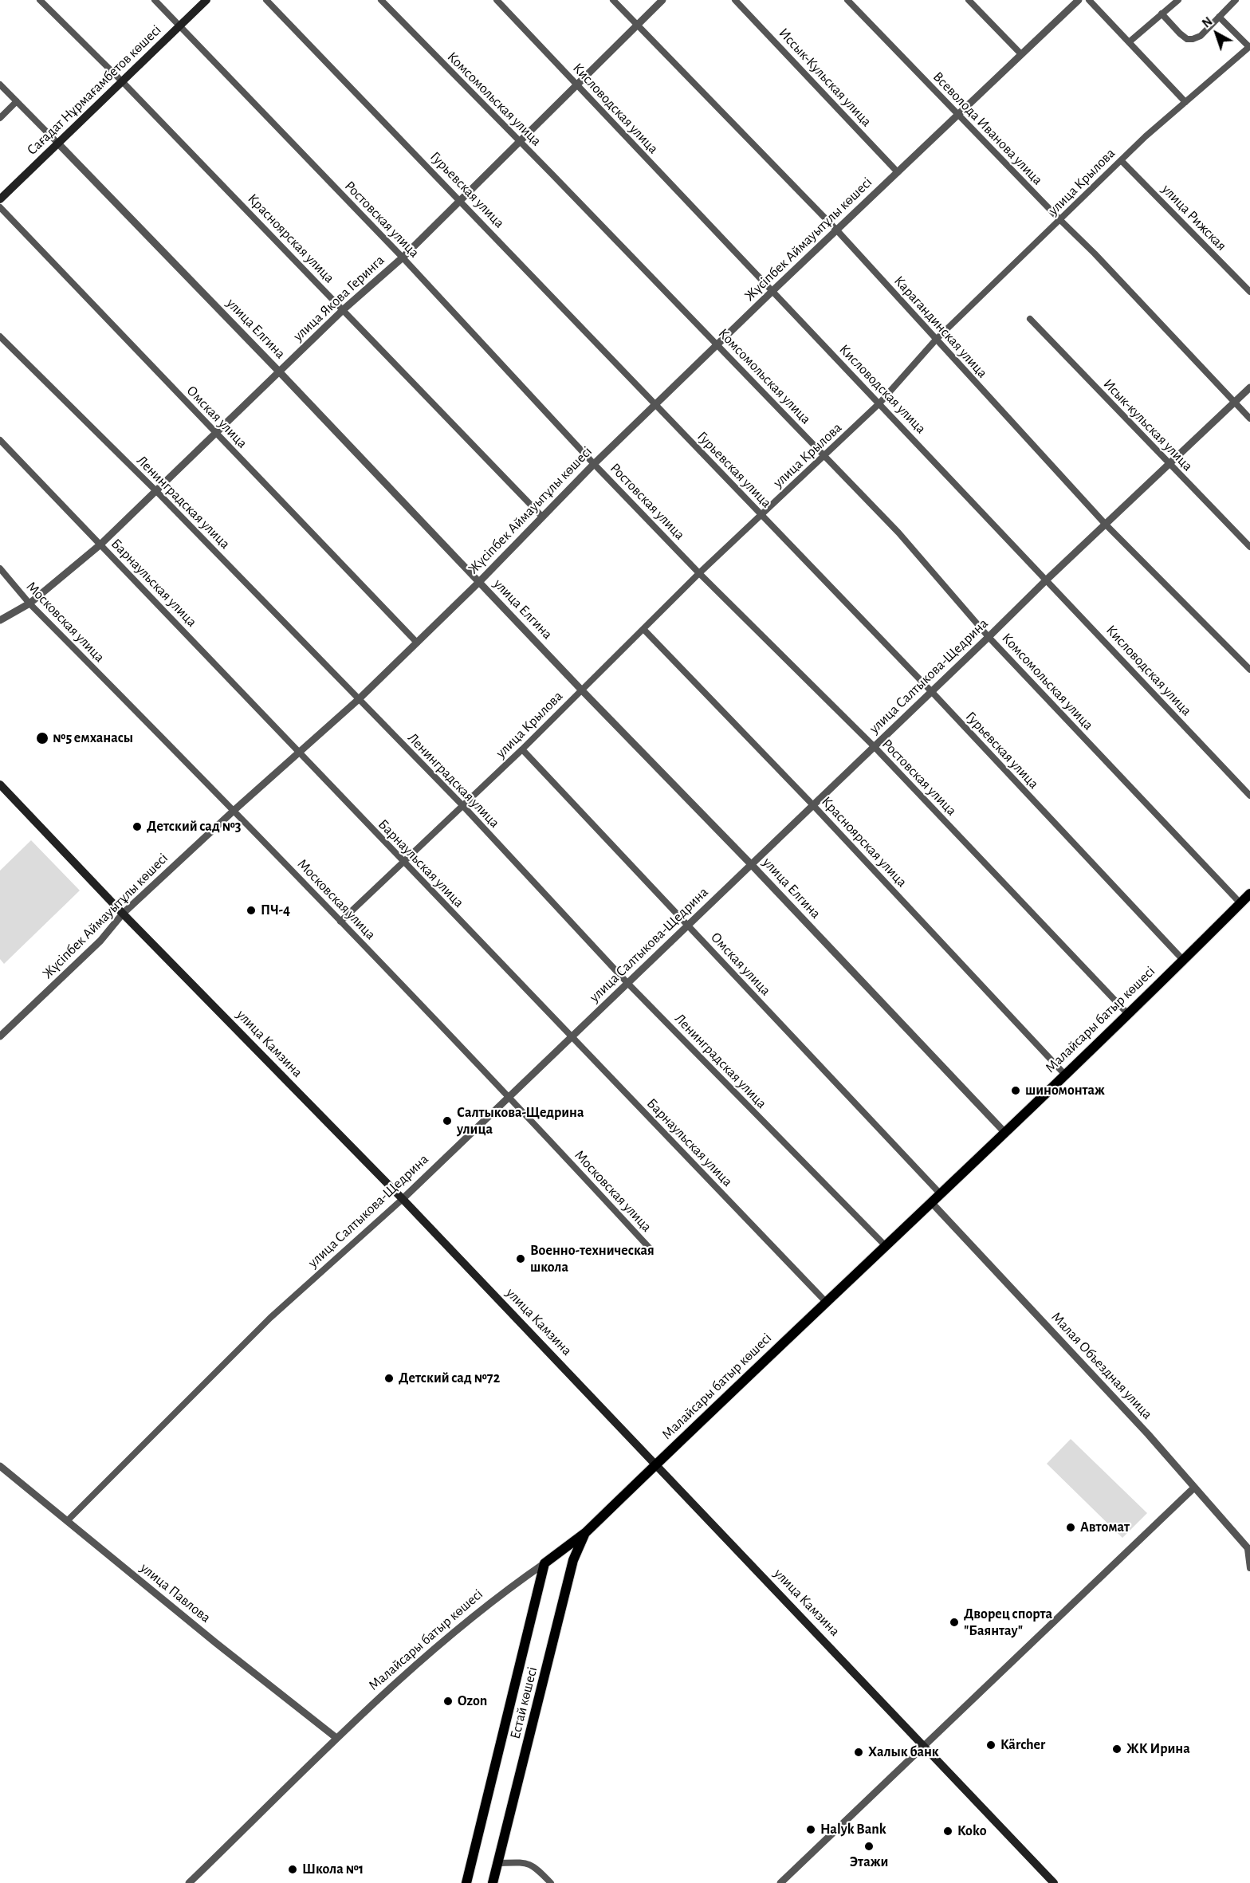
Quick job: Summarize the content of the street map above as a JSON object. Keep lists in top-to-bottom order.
{
  "streets": {
    "main road": [
      "Сағадат Нұрмағамбетов көшесі",
      "Малайсары батыр көшесі",
      "улица Камзина",
      "Естай көшесі"
    ],
    "street": [
      "Иссык-Кульская улица",
      "Комсомольская улица",
      "Кисловодская улица",
      "Всеволода Иванова улица",
      "улица Крылова",
      "Гурьевская улица",
      "улица Рижская",
      "Ростовская улица",
      "Красноярская улица",
      "Жүсіпбек Аймауытұлы көшесі",
      "улица Якова Геринга",
      "Карагандинская улица",
      "улица Елгина",
      "Омская улица",
      "Исык-кульская улица",
      "Ленинградская улица",
      "Барнаульская улица",
      "Московская улица",
      "улица Салтыкова-Щедрина",
      "Малая Объездная улица",
      "улица Павлова"
    ]
  },
  "crossings": [
    ["Иссык-Кульская улица", "Жүсіпбек Аймауытұлы көшесі"],
    ["Сағадат Нұрмағамбетов көшесі", "Ростовская улица"],
    ["Сағадат Нұрмағамбетов көшесі", "Красноярская улица"],
    ["Сағадат Нұрмағамбетов көшесі", "улица Елгина"],
    ["Комсомольская улица", "улица Крылова"],
    ["Комсомольская улица", "Жүсіпбек Аймауытұлы көшесі"],
    ["Комсомольская улица", "улица Якова Геринга"],
    ["Комсомольская улица", "улица Салтыкова-Щедрина"],
    ["Комсомольская улица", "Малайсары батыр көшесі"],
    ["Кисловодская улица", "улица Крылова"],
    ["Кисловодская улица", "Жүсіпбек Аймауытұлы көшесі"],
    ["Кисловодская улица", "улица Якова Геринга"],
    ["Кисловодская улица", "улица Салтыкова-Щедрина"],
    ["Всеволода Иванова улица", "улица Крылова"],
    ["Всеволода Иванова улица", "Жүсіпбек Аймауытұлы көшесі"],
    ["Всеволода Иванова улица", "улица Салтыкова-Щедрина"],
    ["улица Крылова", "Гурьевская улица"],
    ["улица Крылова", "улица Рижская"],
    ["улица Крылова", "Ростовская улица"],
    ["улица Крылова", "Красноярская улица"],
    ["улица Крылова", "Карагандинская улица"],
    ["улица Крылова", "улица Елгина"],
    ["улица Крылова", "Омская улица"],
    ["улица Крылова", "Ленинградская улица"],
    ["улица Крылова", "Барнаульская улица"],
    ["улица Крылова", "Московская улица"],
    ["Гурьевская улица", "Жүсіпбек Аймауытұлы көшесі"],
    ["Гурьевская улица", "улица Якова Геринга"],
    ["Гурьевская улица", "улица Салтыкова-Щедрина"],
    ["Гурьевская улица", "Малайсары батыр көшесі"],
    ["Ростовская улица", "Жүсіпбек Аймауытұлы көшесі"],
    ["Ростовская улица", "улица Якова Геринга"],
    ["Ростовская улица", "улица Салтыкова-Щедрина"],
    ["Ростовская улица", "Малайсары батыр көшесі"],
    ["Красноярская улица", "Жүсіпбек Аймауытұлы көшесі"],
    ["Красноярская улица", "улица Якова Геринга"],
    ["Красноярская улица", "улица Салтыкова-Щедрина"],
    ["Красноярская улица", "Малайсары батыр көшесі"],
    ["Жүсіпбек Аймауытұлы көшесі", "Карагандинская улица"],
    ["Жүсіпбек Аймауытұлы көшесі", "улица Елгина"],
    ["Жүсіпбек Аймауытұлы көшесі", "Омская улица"],
    ["Жүсіпбек Аймауытұлы көшесі", "Ленинградская улица"],
    ["Жүсіпбек Аймауытұлы көшесі", "Барнаульская улица"],
    ["Жүсіпбек Аймауытұлы көшесі", "Московская улица"],
    ["Жүсіпбек Аймауытұлы көшесі", "улица Камзина"],
    ["улица Якова Геринга", "Карагандинская улица"],
    ["улица Якова Геринга", "улица Елгина"],
    ["улица Якова Геринга", "Омская улица"],
    ["улица Якова Геринга", "Ленинградская улица"],
    ["улица Якова Геринга", "Барнаульская улица"],
    ["улица Якова Геринга", "Московская улица"],
    ["Карагандинская улица", "улица Салтыкова-Щедрина"],
    ["улица Елгина", "улица Салтыкова-Щедрина"],
    ["улица Елгина", "Малайсары батыр көшесі"],
    ["Омская улица", "улица Салтыкова-Щедрина"],
    ["Омская улица", "Малайсары батыр көшесі"],
    ["Исык-кульская улица", "улица Салтыкова-Щедрина"],
    ["Ленинградская улица", "улица Салтыкова-Щедрина"],
    ["Ленинградская улица", "Малайсары батыр көшесі"],
    ["Барнаульская улица", "улица Салтыкова-Щедрина"],
    ["Барнаульская улица", "Малайсары батыр көшесі"],
    ["Московская улица", "улица Салтыкова-Щедрина"],
    ["улица Салтыкова-Щедрина", "улица Камзина"],
    ["улица Салтыкова-Щедрина", "улица Павлова"],
    ["Малайсары батыр көшесі", "улица Камзина"],
    ["Малайсары батыр көшесі", "Малая Объездная улица"],
    ["Малайсары батыр көшесі", "улица Павлова"],
    ["Малайсары батыр көшесі", "Естай көшесі"]
  ],
  "places": [
    "№5 емханасы",
    "Детский сад №3",
    "ПЧ-4",
    "шиномонтаж",
    "Салтыкова-Щедрина улица",
    "Военно-техническая школа",
    "Детский сад №72",
    "Автомат",
    "Дворец спорта \"Баянтау\"",
    "Ozon",
    "Kärcher",
    "ЖК Ирина",
    "Халык банк",
    "Halyk Bank",
    "Koko",
    "Этажи",
    "Школа №1"
  ],
  "north": "top left"
}
